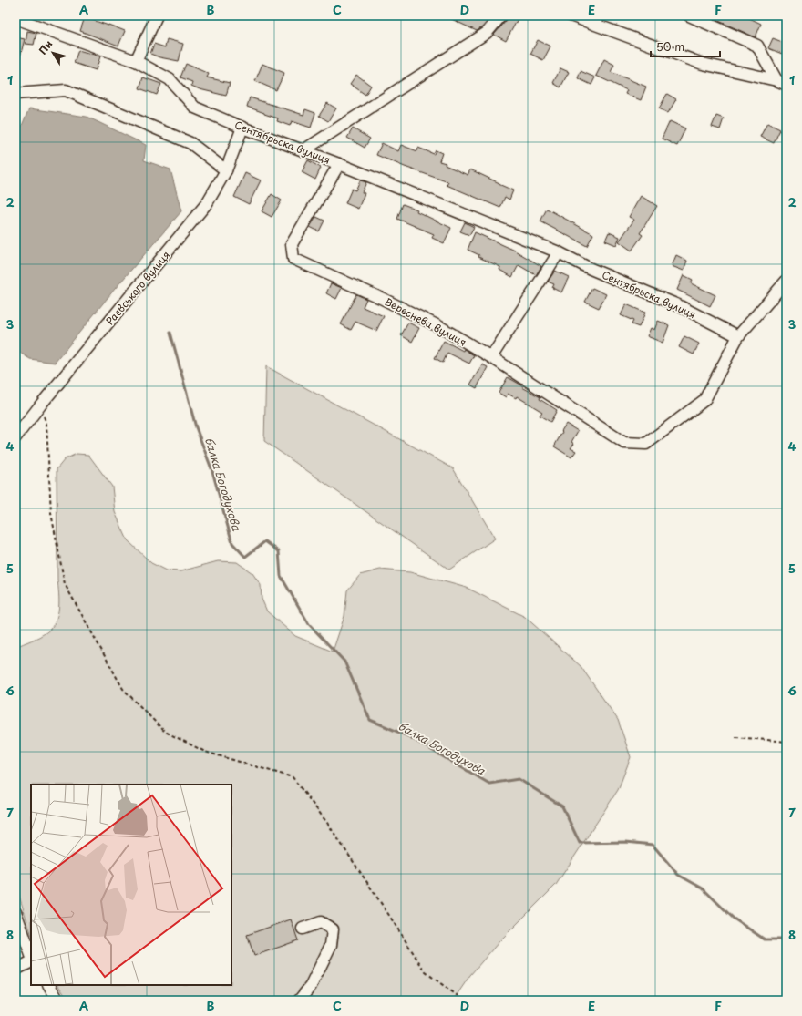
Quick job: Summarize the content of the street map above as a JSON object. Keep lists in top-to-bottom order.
{
  "streets": {
    "street": ["Сентябрьска вулиця", "Раєвського вулиця", "Вереснева вулиця"]
  },
  "crossings": [
    ["Сентябрьска вулиця", "Раєвського вулиця"],
    ["Сентябрьска вулиця", "Вереснева вулиця"]
  ],
  "water": ["балка Богодухова"],
  "scale_bar": "50 m",
  "north": "top left",
  "grid": {
    "columns": [
      "A",
      "B",
      "C",
      "D",
      "E",
      "F"
    ],
    "rows": [
      "1",
      "2",
      "3",
      "4",
      "5",
      "6",
      "7",
      "8"
    ]
  }
}
